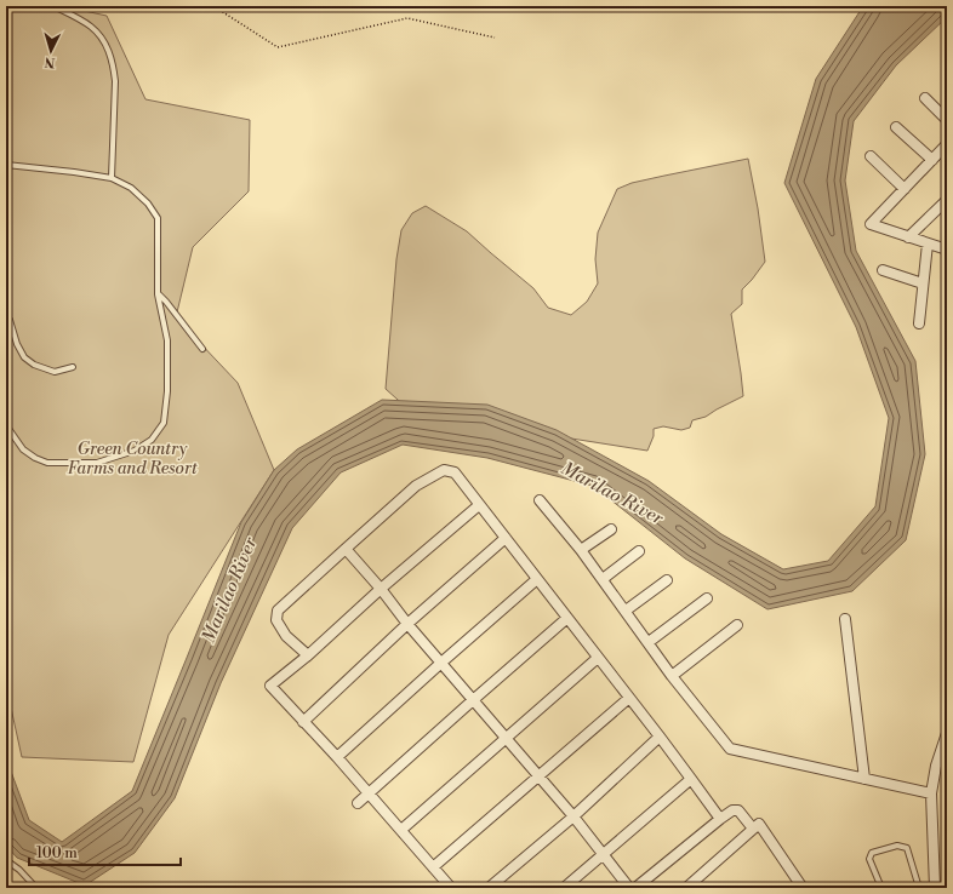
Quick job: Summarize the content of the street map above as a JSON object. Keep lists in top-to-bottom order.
{
  "water": ["Marilao River"],
  "parks": ["Green Country Farms and Resort"],
  "scale_bar": "100 m",
  "north": "bottom"
}
